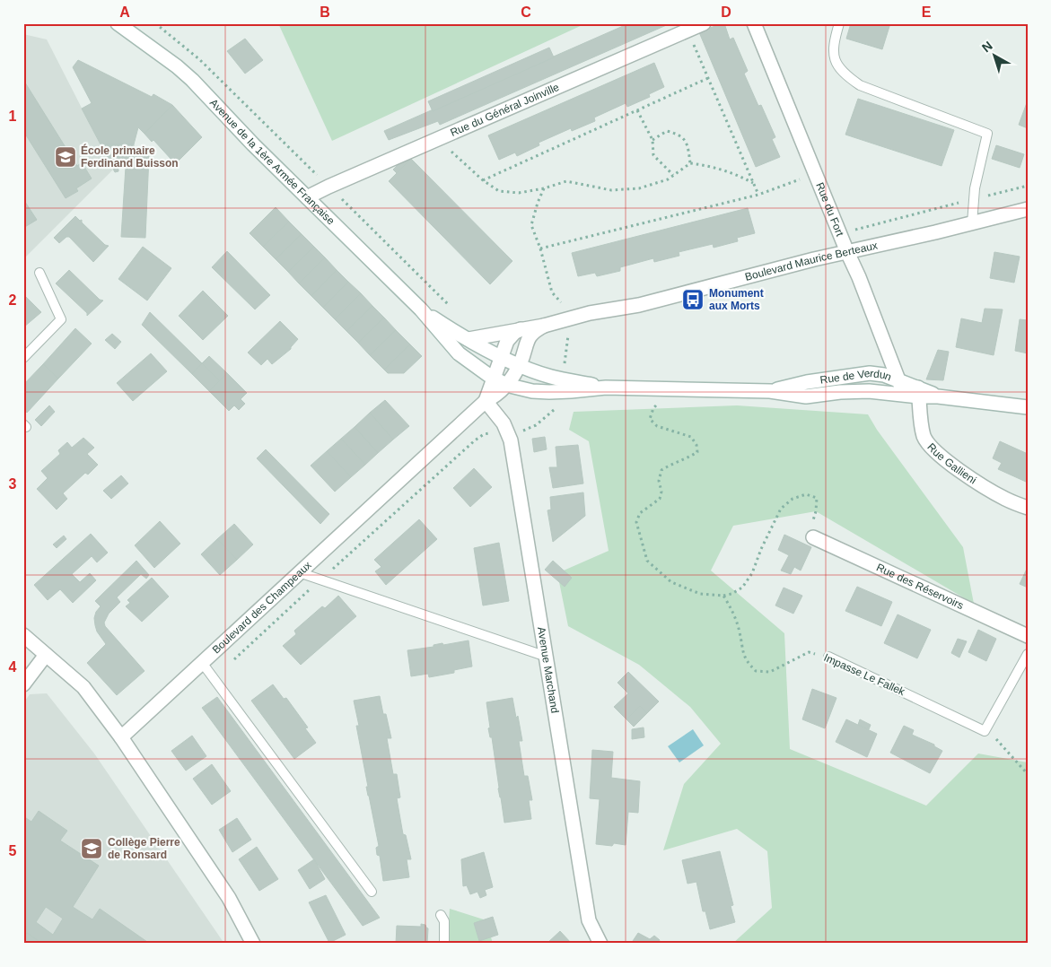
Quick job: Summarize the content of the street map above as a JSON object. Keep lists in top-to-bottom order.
{
  "streets": {
    "street": [
      "Rue du Général Joinville",
      "Avenue de la 1ère Armée Française",
      "Rue du Fort",
      "Boulevard Maurice Berteaux",
      "Rue de Verdun",
      "Rue Gallieni",
      "Rue des Réservoirs",
      "Boulevard des Champeaux",
      "Avenue Marchand"
    ],
    "lane": ["Impasse Le Fallek"]
  },
  "crossings": [
    ["Rue du Général Joinville", "Avenue de la 1ère Armée Française"],
    ["Avenue de la 1ère Armée Française", "Boulevard Maurice Berteaux"],
    ["Avenue de la 1ère Armée Française", "Rue de Verdun"],
    ["Avenue de la 1ère Armée Française", "Boulevard des Champeaux"],
    ["Rue du Fort", "Boulevard Maurice Berteaux"],
    ["Rue du Fort", "Rue de Verdun"],
    ["Boulevard Maurice Berteaux", "Boulevard des Champeaux"],
    ["Rue de Verdun", "Rue Gallieni"],
    ["Rue de Verdun", "Boulevard des Champeaux"],
    ["Boulevard des Champeaux", "Avenue Marchand"]
  ],
  "places": {
    "school or university": ["École primaire Ferdinand Buisson", "Collège Pierre de Ronsard"],
    "bus stop": ["Monument aux Morts"]
  },
  "north": "top left",
  "grid": {
    "columns": [
      "A",
      "B",
      "C",
      "D",
      "E"
    ],
    "rows": [
      "1",
      "2",
      "3",
      "4",
      "5"
    ]
  }
}
